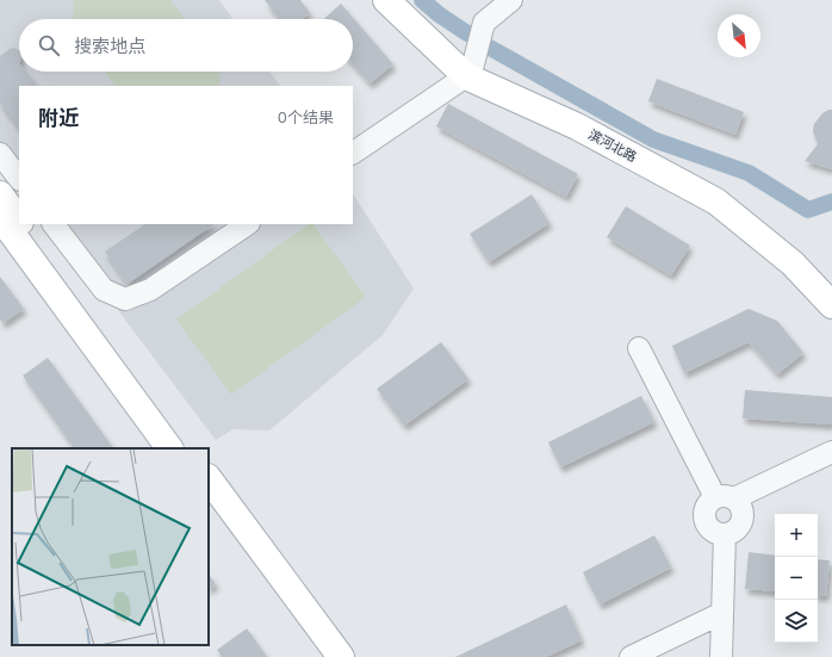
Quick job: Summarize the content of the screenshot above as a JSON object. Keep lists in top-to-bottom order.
{
  "streets": {
    "main road": ["滨河北路"]
  },
  "north": "bottom right",
  "page": {
    "search": "搜索地点",
    "heading": ["附近", "0个结果"],
    "map_buttons": ["+", "−"]
  }
}
